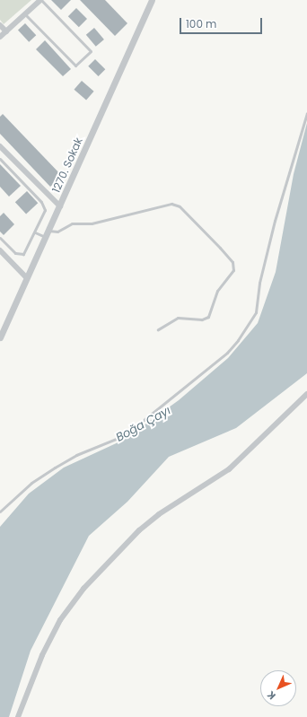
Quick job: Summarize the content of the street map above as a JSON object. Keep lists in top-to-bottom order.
{
  "streets": {
    "street": ["1270. Sokak"]
  },
  "water": ["Boğa Çayı"],
  "scale_bar": "100 m",
  "north": "bottom left"
}
